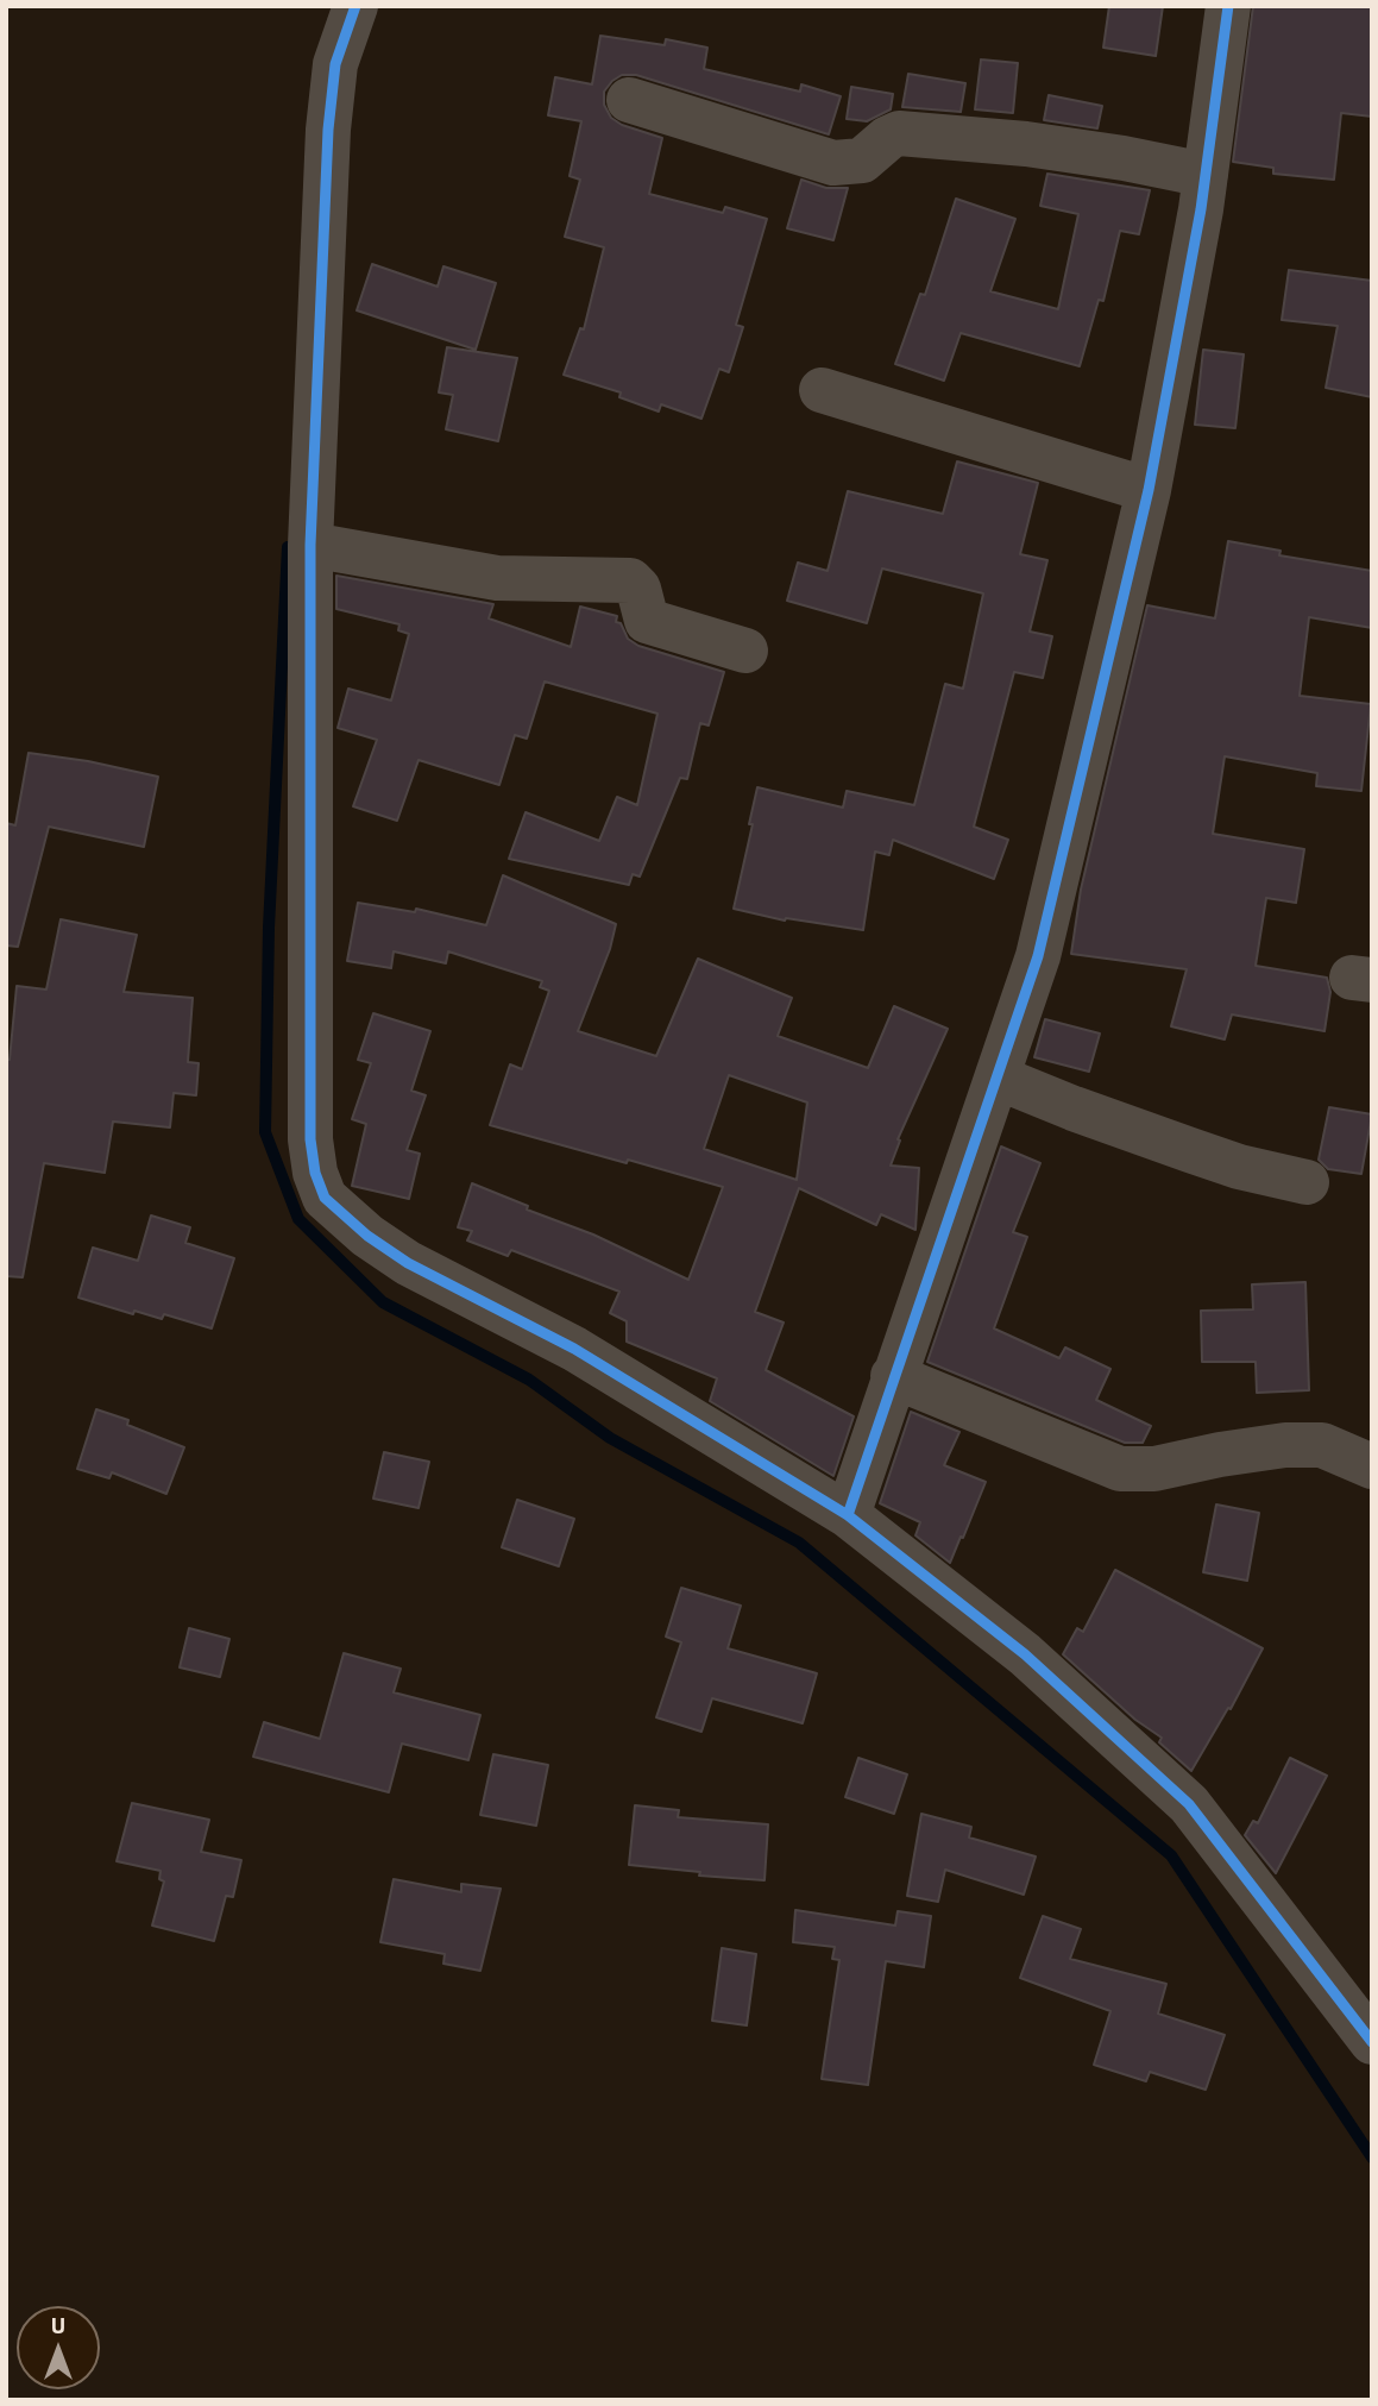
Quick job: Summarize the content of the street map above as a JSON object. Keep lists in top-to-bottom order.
{
  "north": "top"
}
